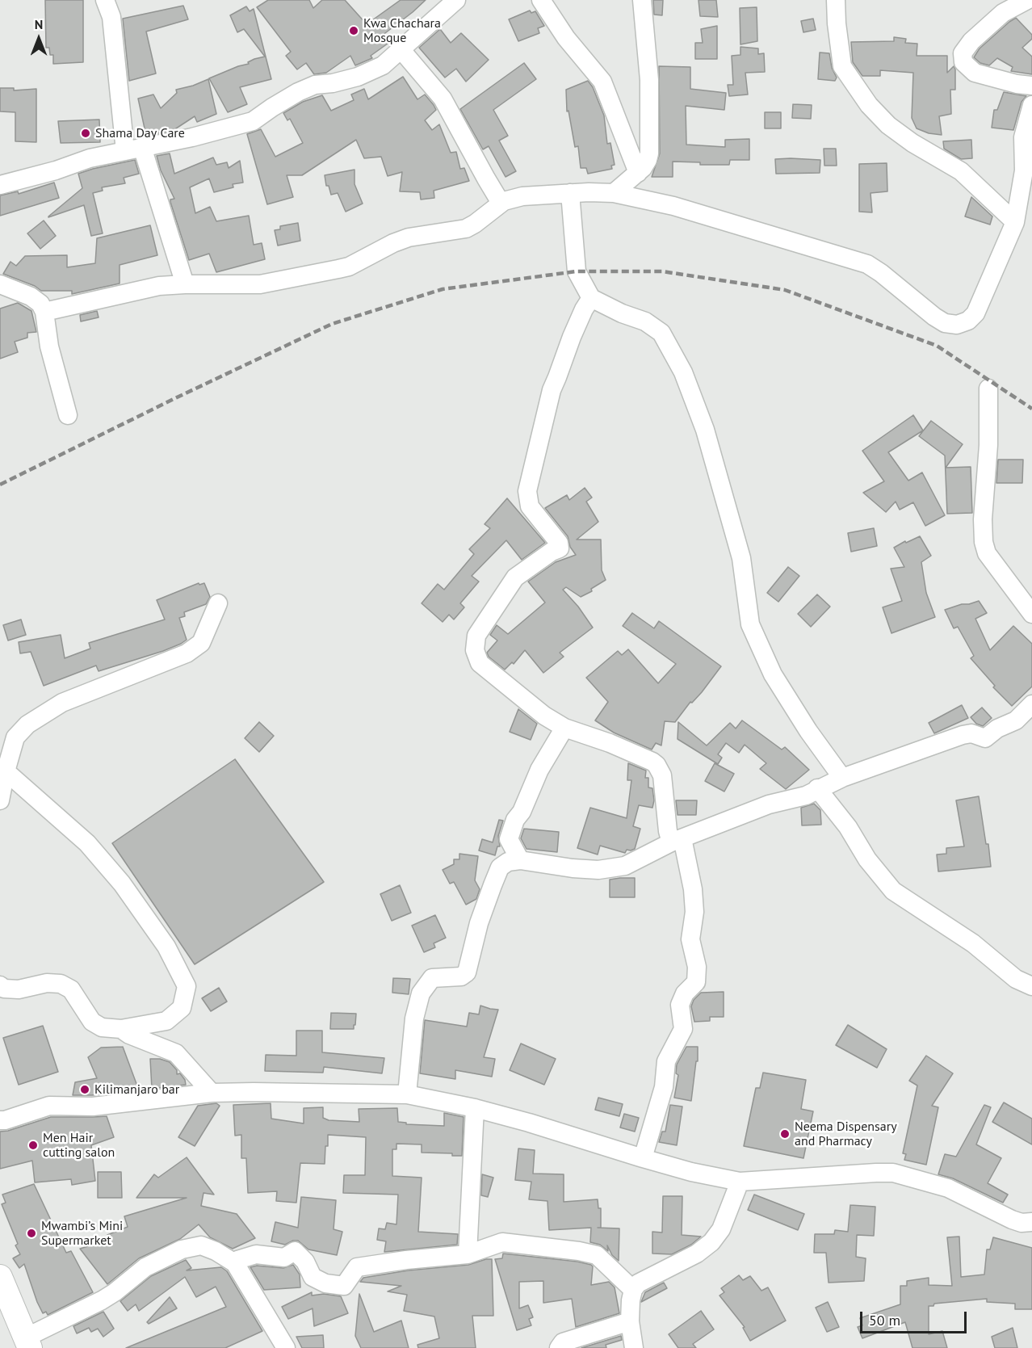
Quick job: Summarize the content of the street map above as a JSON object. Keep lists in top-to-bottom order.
{
  "places": [
    "Kwa Chachara Mosque",
    "Shama Day Care",
    "Kilimanjaro bar",
    "Neema Dispensary and Pharmacy",
    "Men Hair cutting salon",
    "Mwambi’s Mini Supermarket"
  ],
  "scale_bar": "50 m",
  "north": "top"
}
